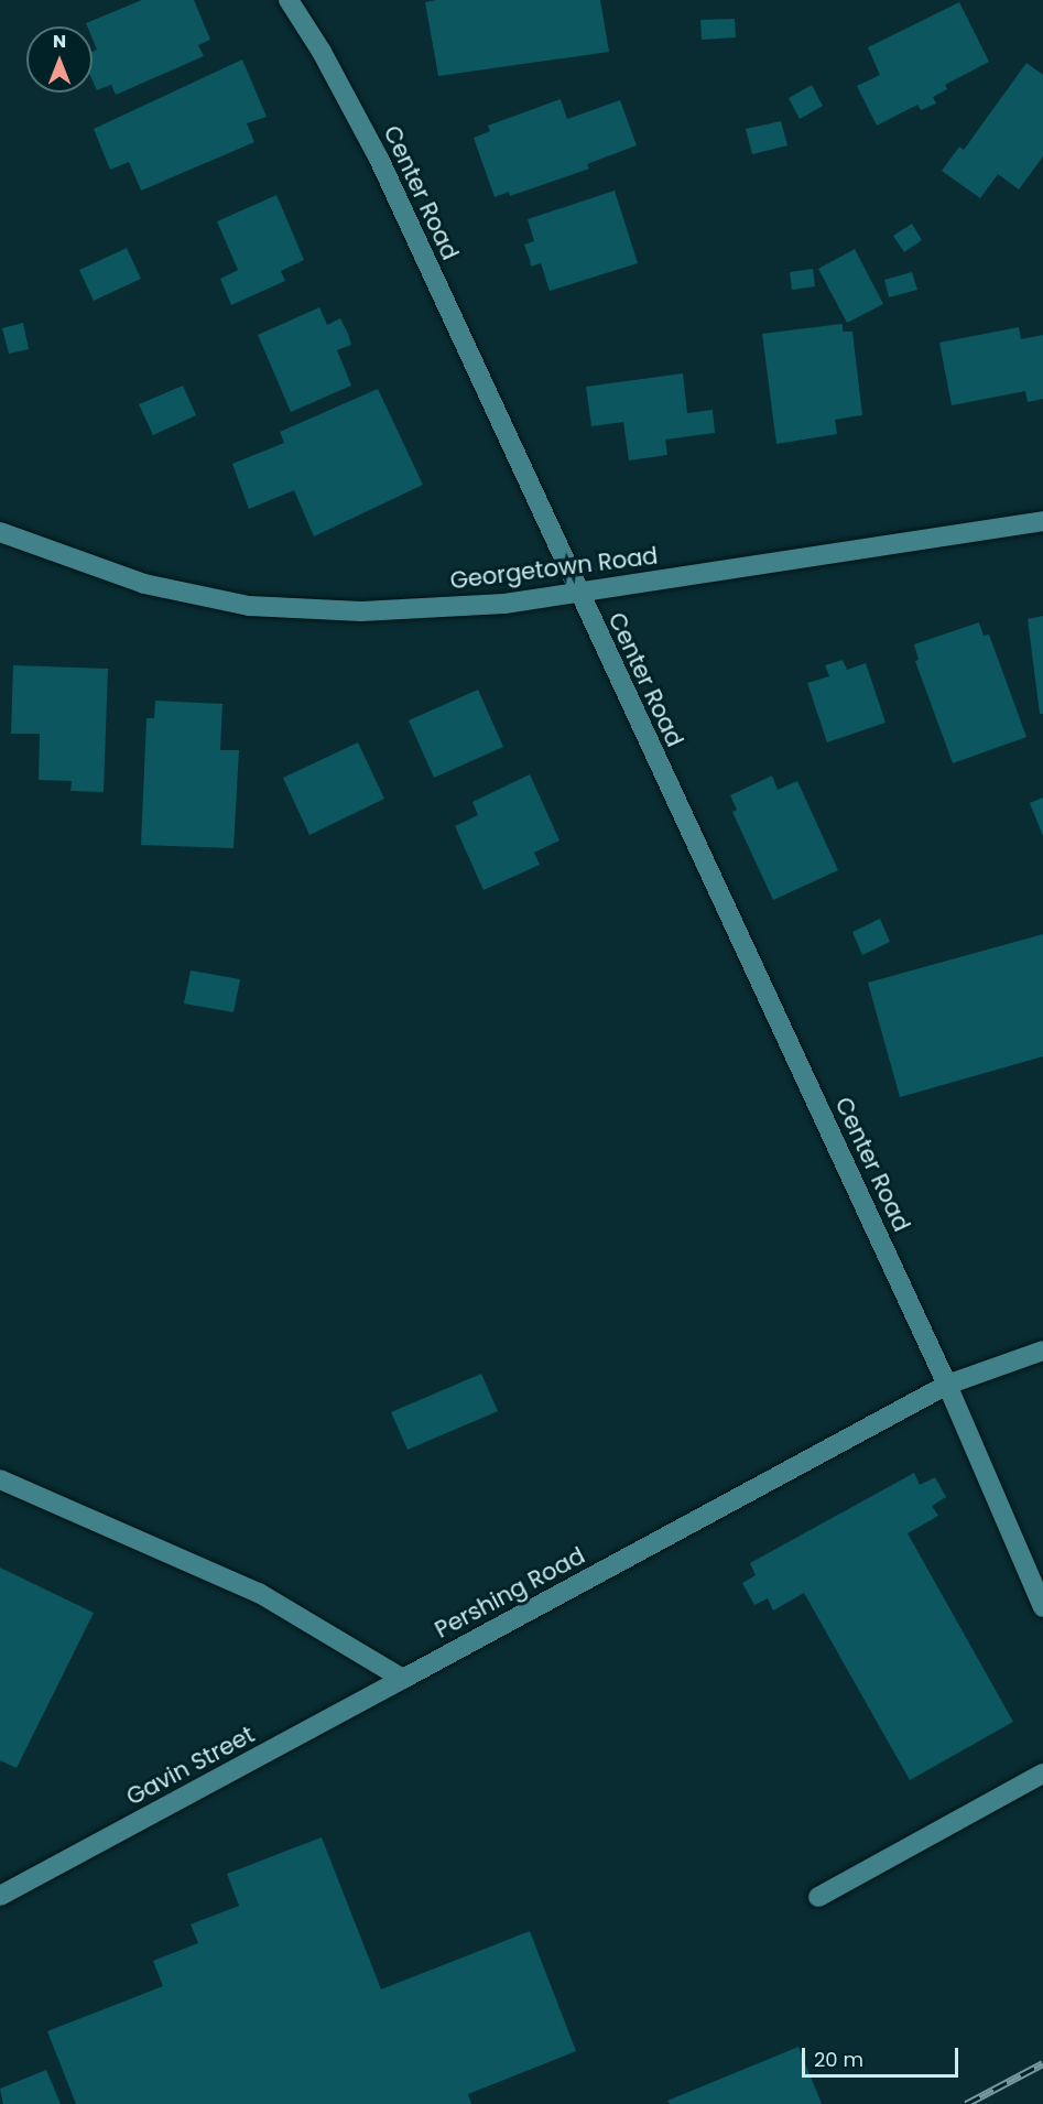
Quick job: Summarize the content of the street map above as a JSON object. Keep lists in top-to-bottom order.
{
  "streets": {
    "street": [
      "Center Road",
      "Georgetown Road",
      "Pershing Road",
      "Gavin Street"
    ]
  },
  "crossings": [
    ["Center Road", "Georgetown Road"],
    ["Center Road", "Pershing Road"],
    ["Pershing Road", "Gavin Street"]
  ],
  "scale_bar": "20 m",
  "north": "top"
}
